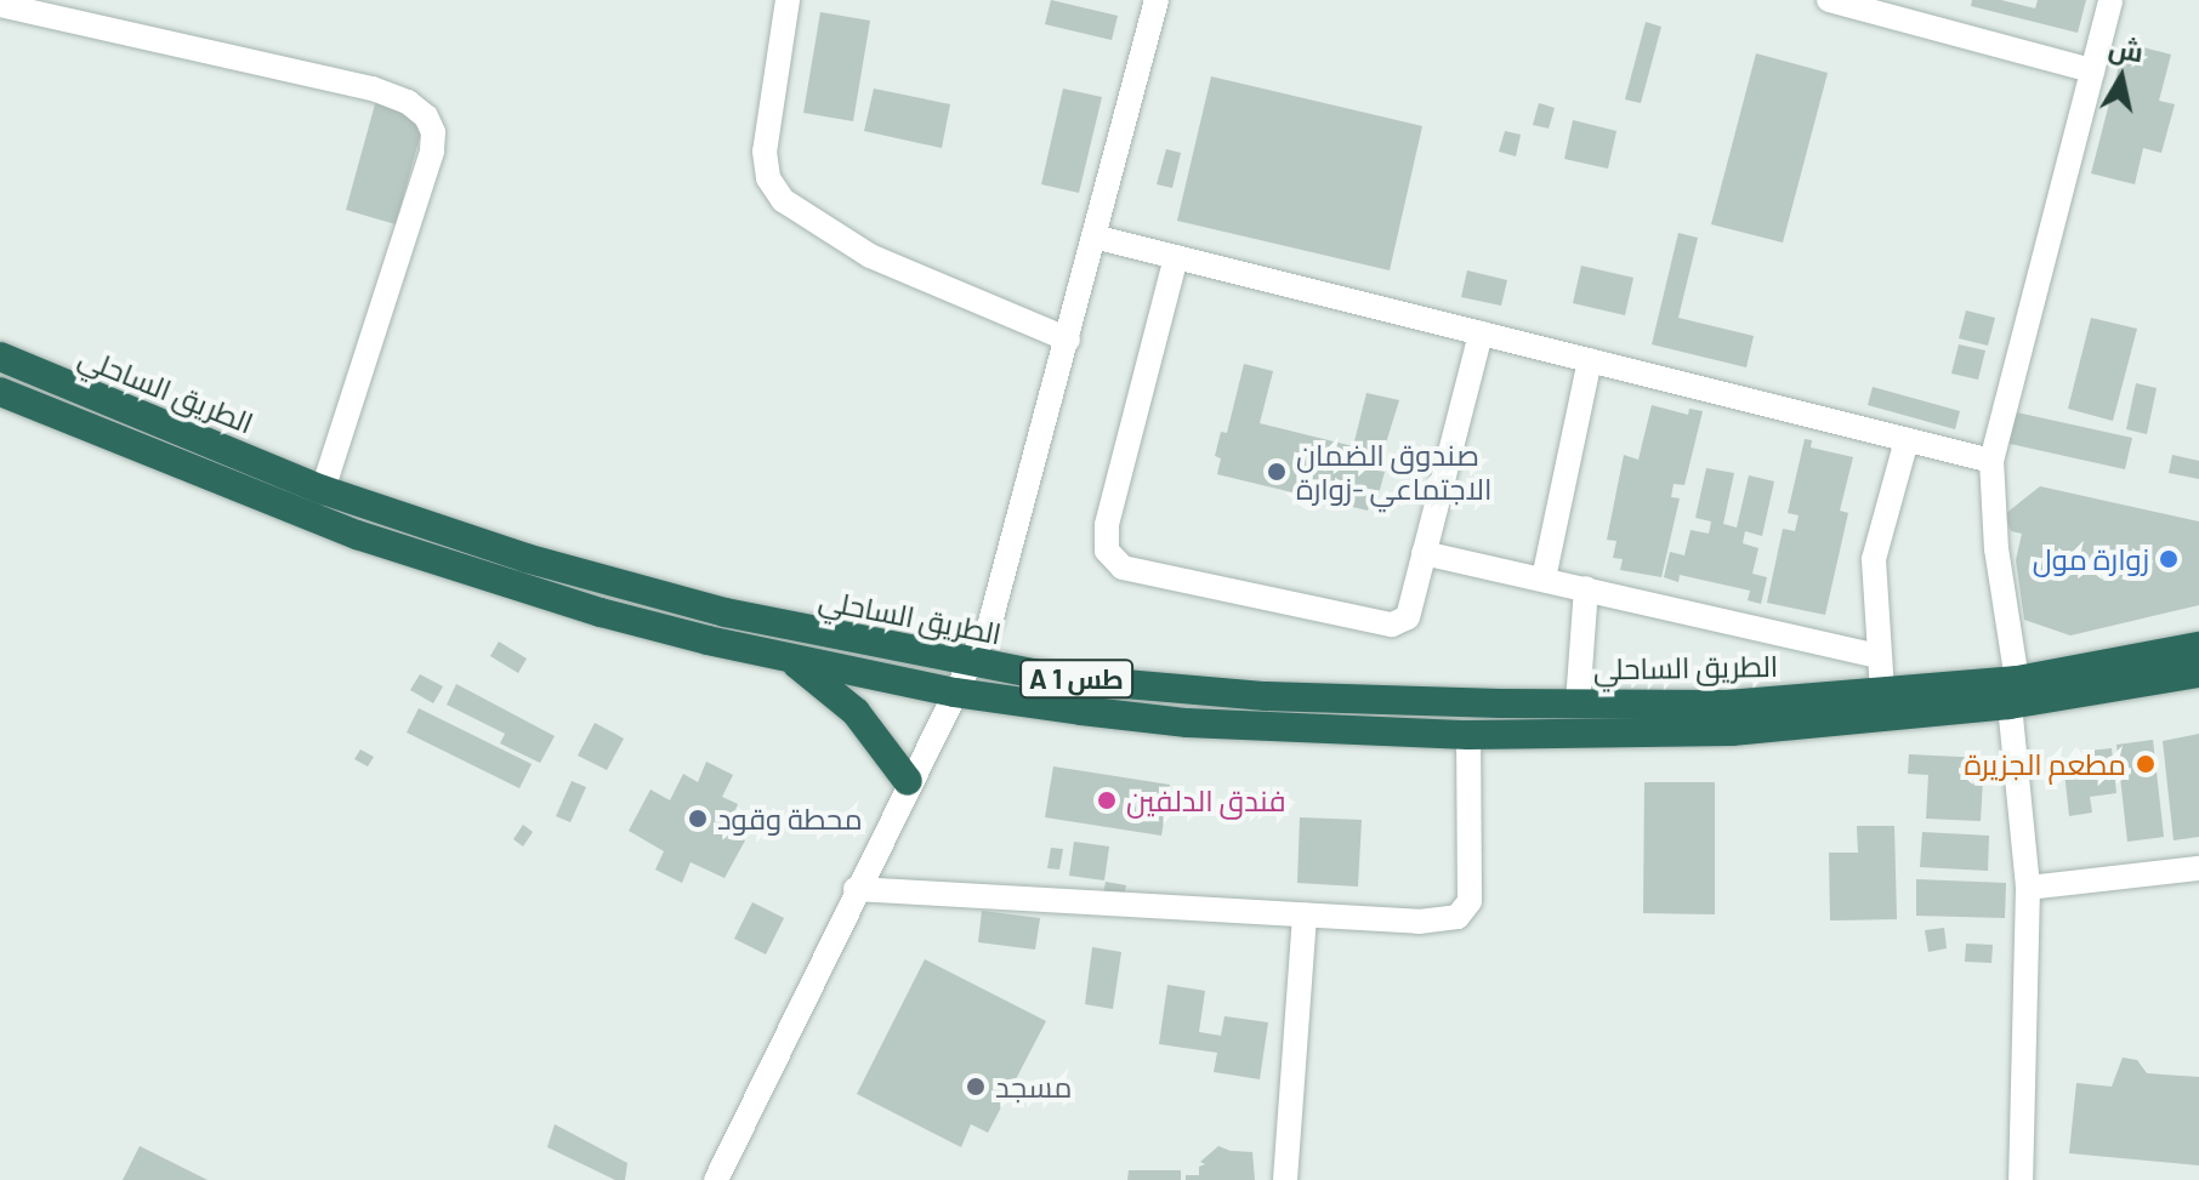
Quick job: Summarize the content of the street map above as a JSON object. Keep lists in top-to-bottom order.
{
  "streets": {
    "highway": ["الطريق الساحلي", "A 1 طس"]
  },
  "places": [
    "صندوق الضمان الاجتماعي -زوارة",
    "زوارة مول",
    "مطعم الجزيرة",
    "فندق الدلفين",
    "محطة وقود",
    "مسجد"
  ],
  "north": "top"
}
